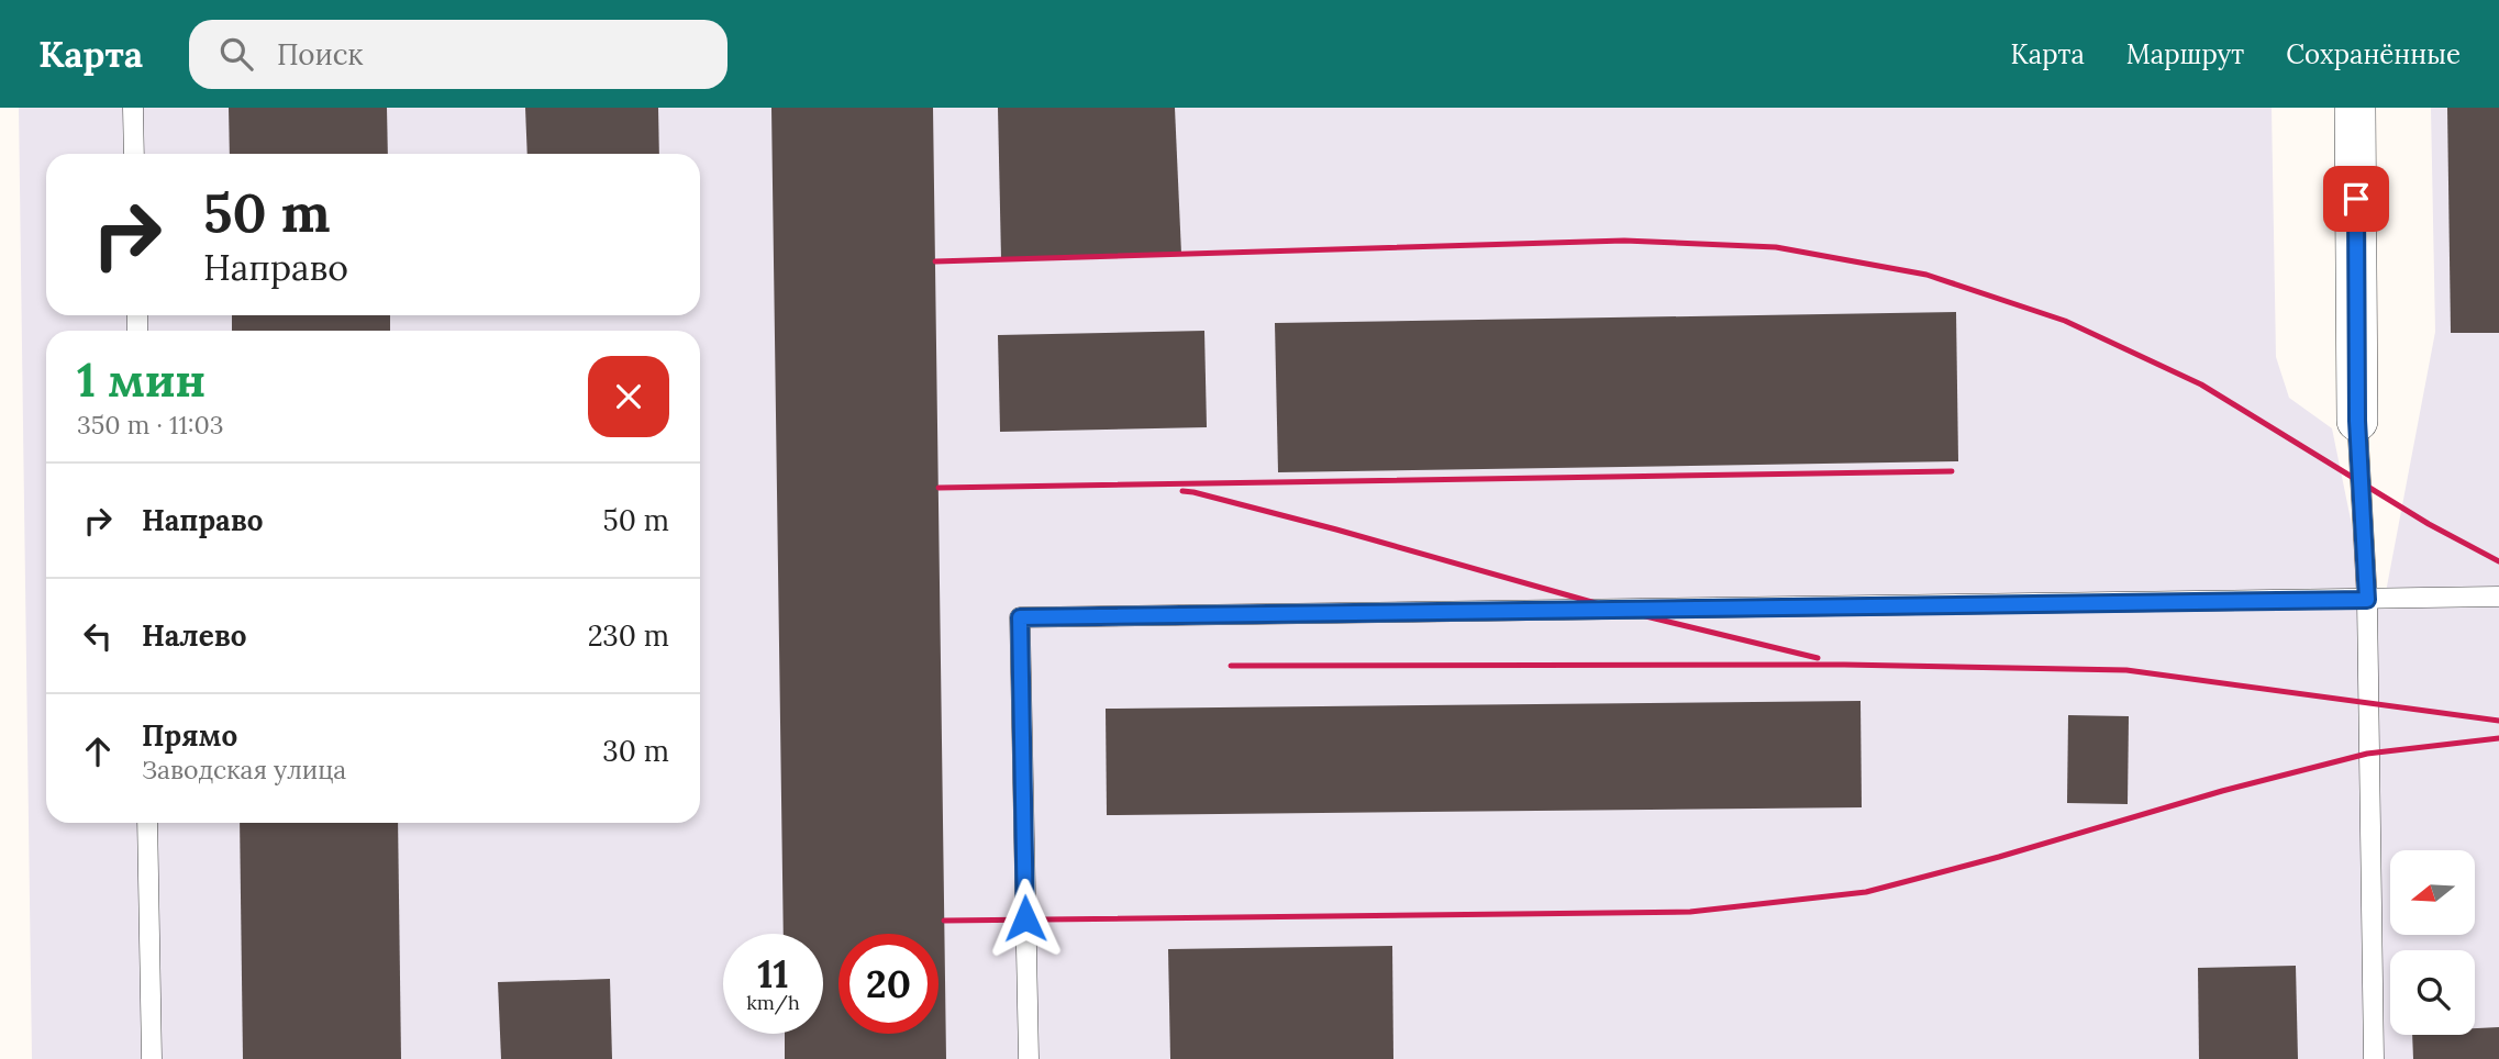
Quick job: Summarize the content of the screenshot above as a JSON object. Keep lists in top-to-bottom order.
{
  "north": "left",
  "page": {
    "header": "Карта",
    "search": "Поиск",
    "nav": ["Карта", "Маршрут", "Сохранённые"],
    "turn": ["50 m", "Направо"],
    "heading": ["1 мин", "350 m · 11:03"],
    "list": [
      {
        "name": "Направо",
        "value": "50 m"
      },
      {
        "name": "Налево",
        "value": "230 m"
      },
      {
        "name": "Прямо",
        "note": "Заводская улица",
        "value": "30 m"
      }
    ],
    "speed": "11 km/h",
    "limit": "20"
  }
}
